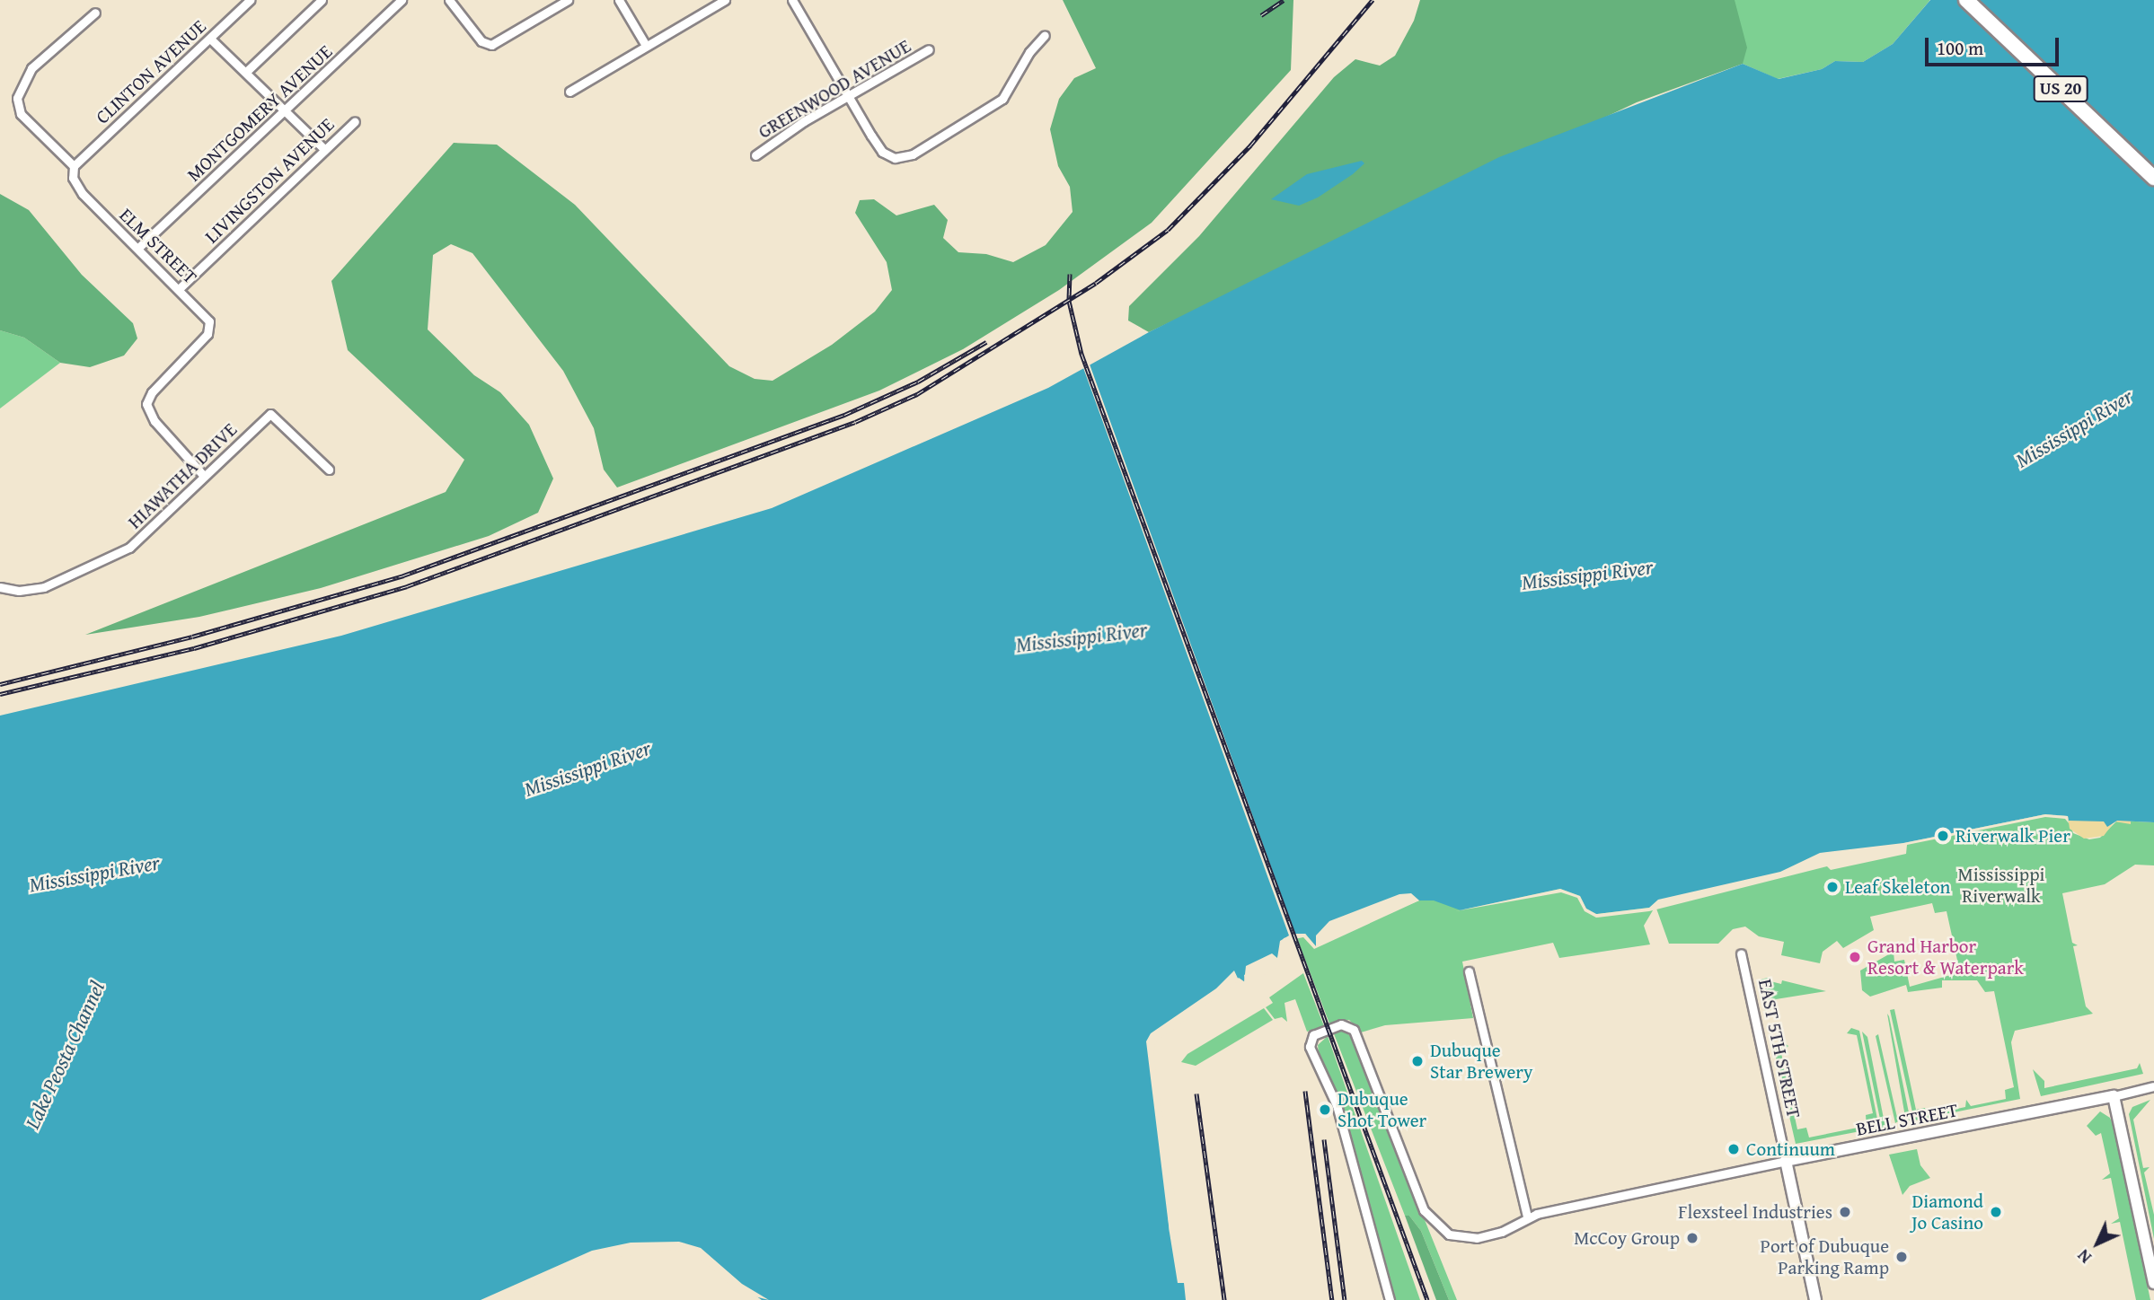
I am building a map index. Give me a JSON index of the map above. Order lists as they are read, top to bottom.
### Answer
{
  "streets": {
    "highway": ["US 20"],
    "street": [
      "CLINTON AVENUE",
      "GREENWOOD AVENUE",
      "MONTGOMERY AVENUE",
      "LIVINGSTON AVENUE",
      "ELM STREET",
      "HIAWATHA DRIVE",
      "EAST 5TH STREET",
      "BELL STREET"
    ]
  },
  "crossings": [
    ["CLINTON AVENUE", "ELM STREET"],
    ["MONTGOMERY AVENUE", "ELM STREET"],
    ["LIVINGSTON AVENUE", "ELM STREET"],
    ["ELM STREET", "HIAWATHA DRIVE"],
    ["EAST 5TH STREET", "BELL STREET"]
  ],
  "water": ["Mississippi River", "Lake Peosta Channel"],
  "parks": ["Mississippi Riverwalk"],
  "places": [
    "Riverwalk Pier",
    "Leaf Skeleton",
    "Grand Harbor Resort & Waterpark",
    "Dubuque Star Brewery",
    "Dubuque Shot Tower",
    "Continuum",
    "Flexsteel Industries",
    "Diamond Jo Casino",
    "McCoy Group",
    "Port of Dubuque Parking Ramp"
  ],
  "scale_bar": "100 m",
  "north": "bottom left"
}
